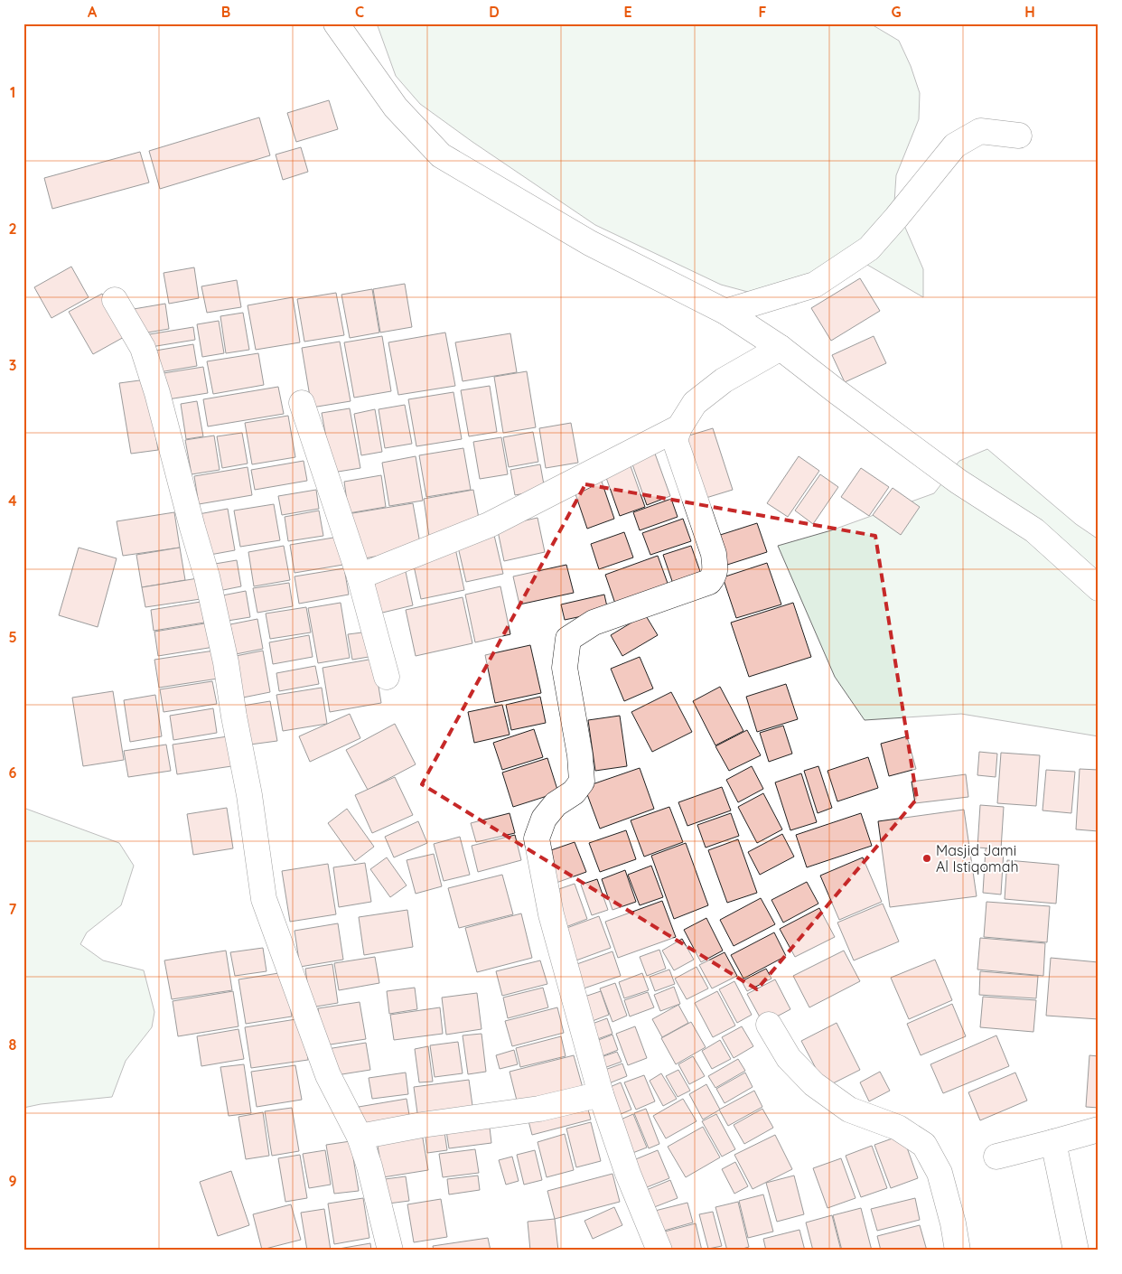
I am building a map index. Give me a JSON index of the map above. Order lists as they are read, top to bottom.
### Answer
{
  "places": ["Masjid Jami Al Istiqomah"],
  "grid": {
    "columns": [
      "A",
      "B",
      "C",
      "D",
      "E",
      "F",
      "G",
      "H"
    ],
    "rows": [
      "1",
      "2",
      "3",
      "4",
      "5",
      "6",
      "7",
      "8",
      "9"
    ]
  }
}
